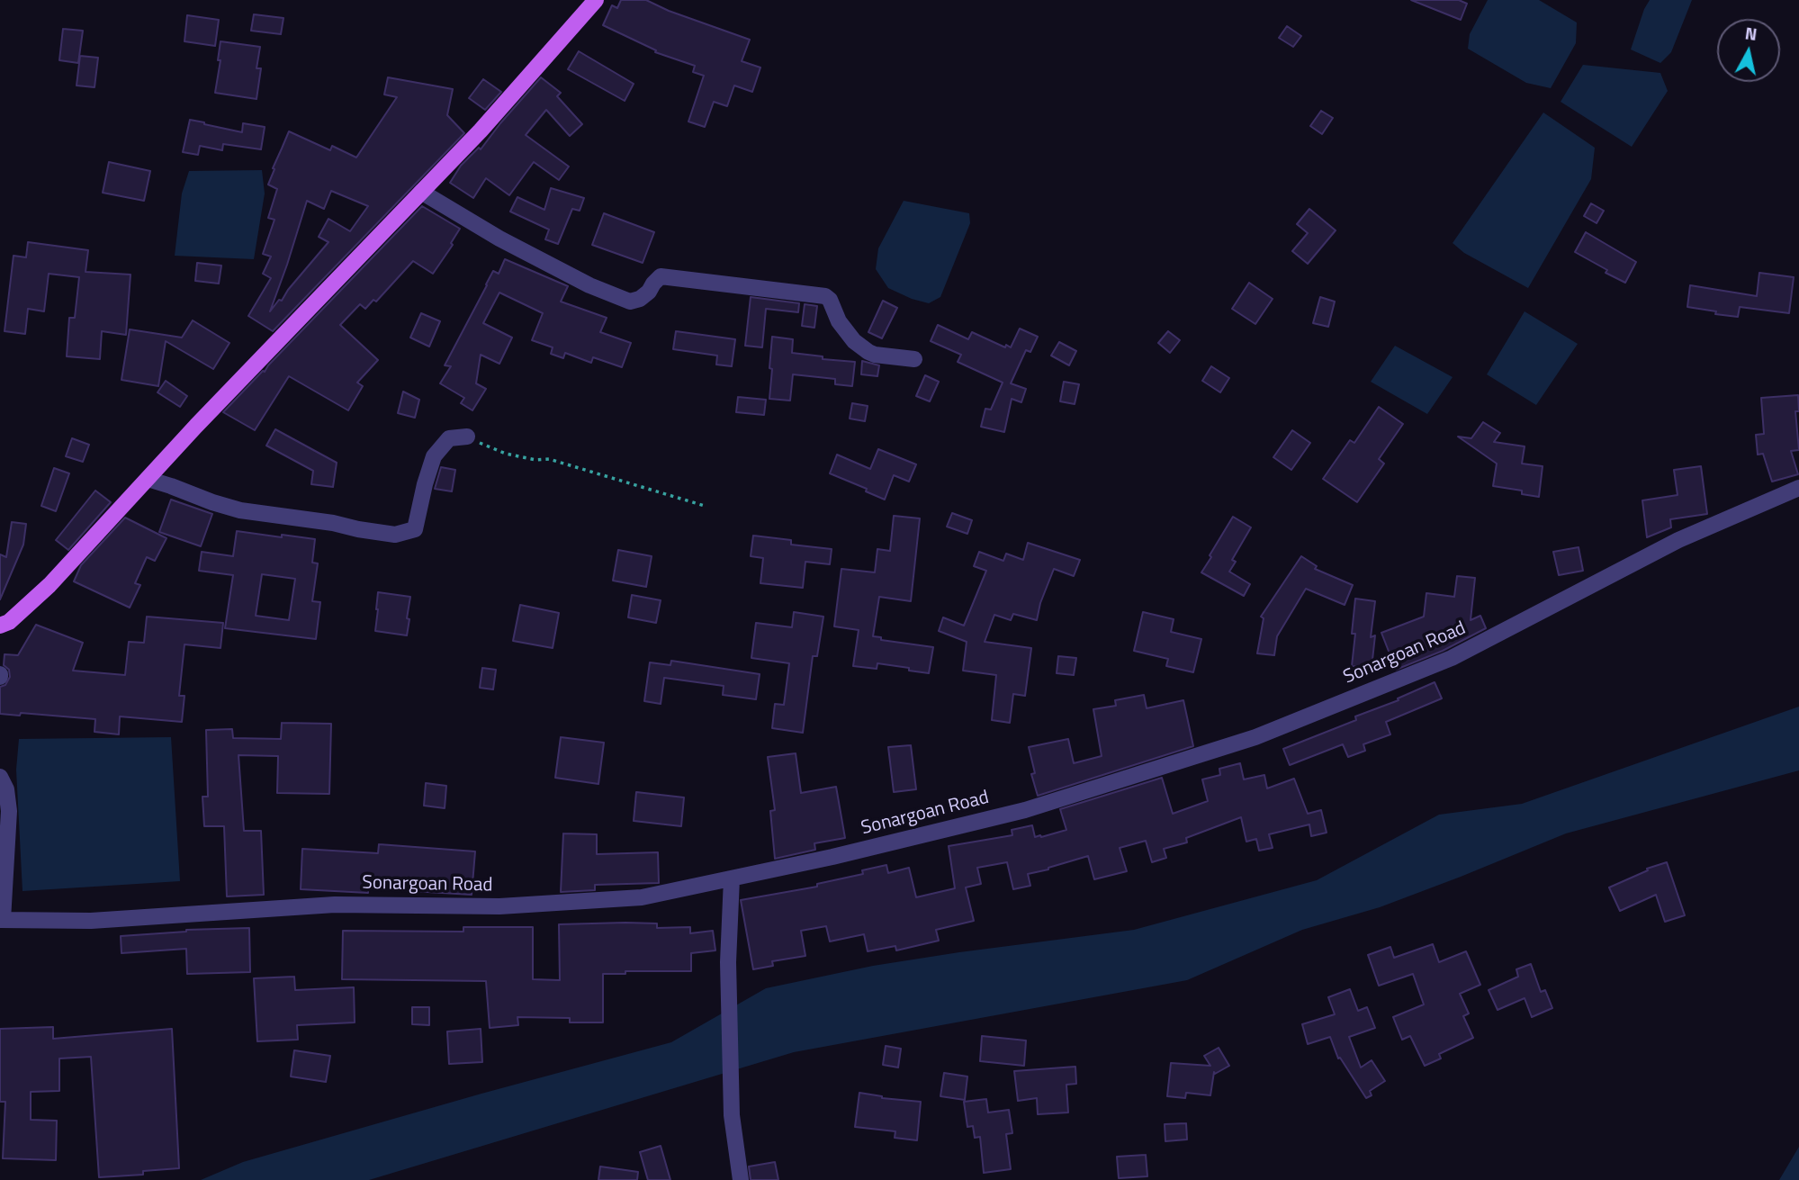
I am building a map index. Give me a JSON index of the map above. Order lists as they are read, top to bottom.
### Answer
{
  "streets": {
    "street": ["Sonargoan Road"]
  },
  "north": "top"
}
